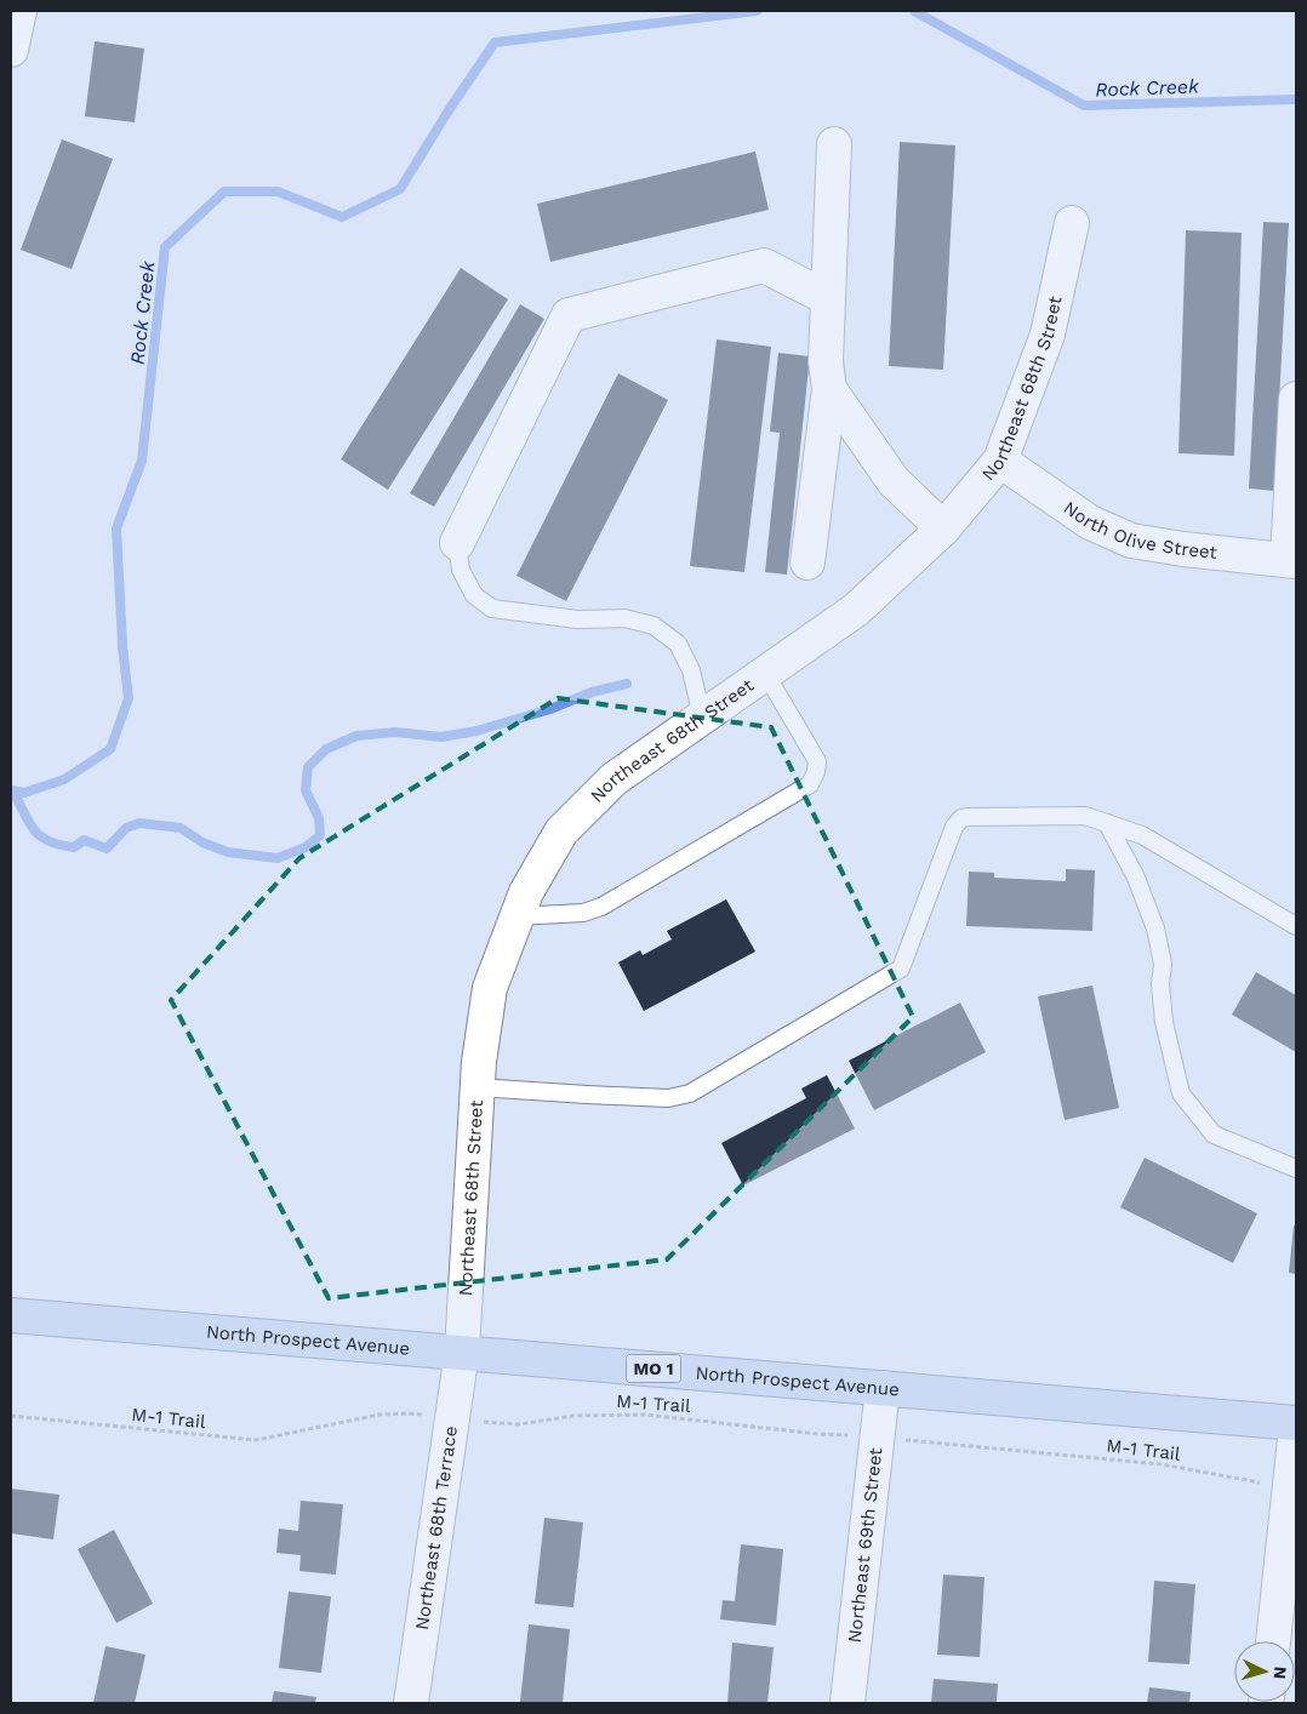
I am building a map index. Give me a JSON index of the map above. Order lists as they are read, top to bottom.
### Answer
{
  "streets": {
    "main road": ["North Prospect Avenue", "MO 1"],
    "street": [
      "Northeast 68th Street",
      "North Olive Street",
      "Northeast 68th Terrace",
      "Northeast 69th Street"
    ],
    "path": ["M-1 Trail"]
  },
  "crossings": [
    ["Northeast 68th Street", "North Olive Street"],
    ["Northeast 68th Street", "North Prospect Avenue"],
    ["Northeast 68th Street", "Northeast 68th Terrace"],
    ["North Prospect Avenue", "Northeast 68th Terrace"],
    ["North Prospect Avenue", "Northeast 69th Street"],
    ["M-1 Trail", "Northeast 68th Terrace"],
    ["M-1 Trail", "Northeast 69th Street"]
  ],
  "water": ["Rock Creek"],
  "north": "right"
}
